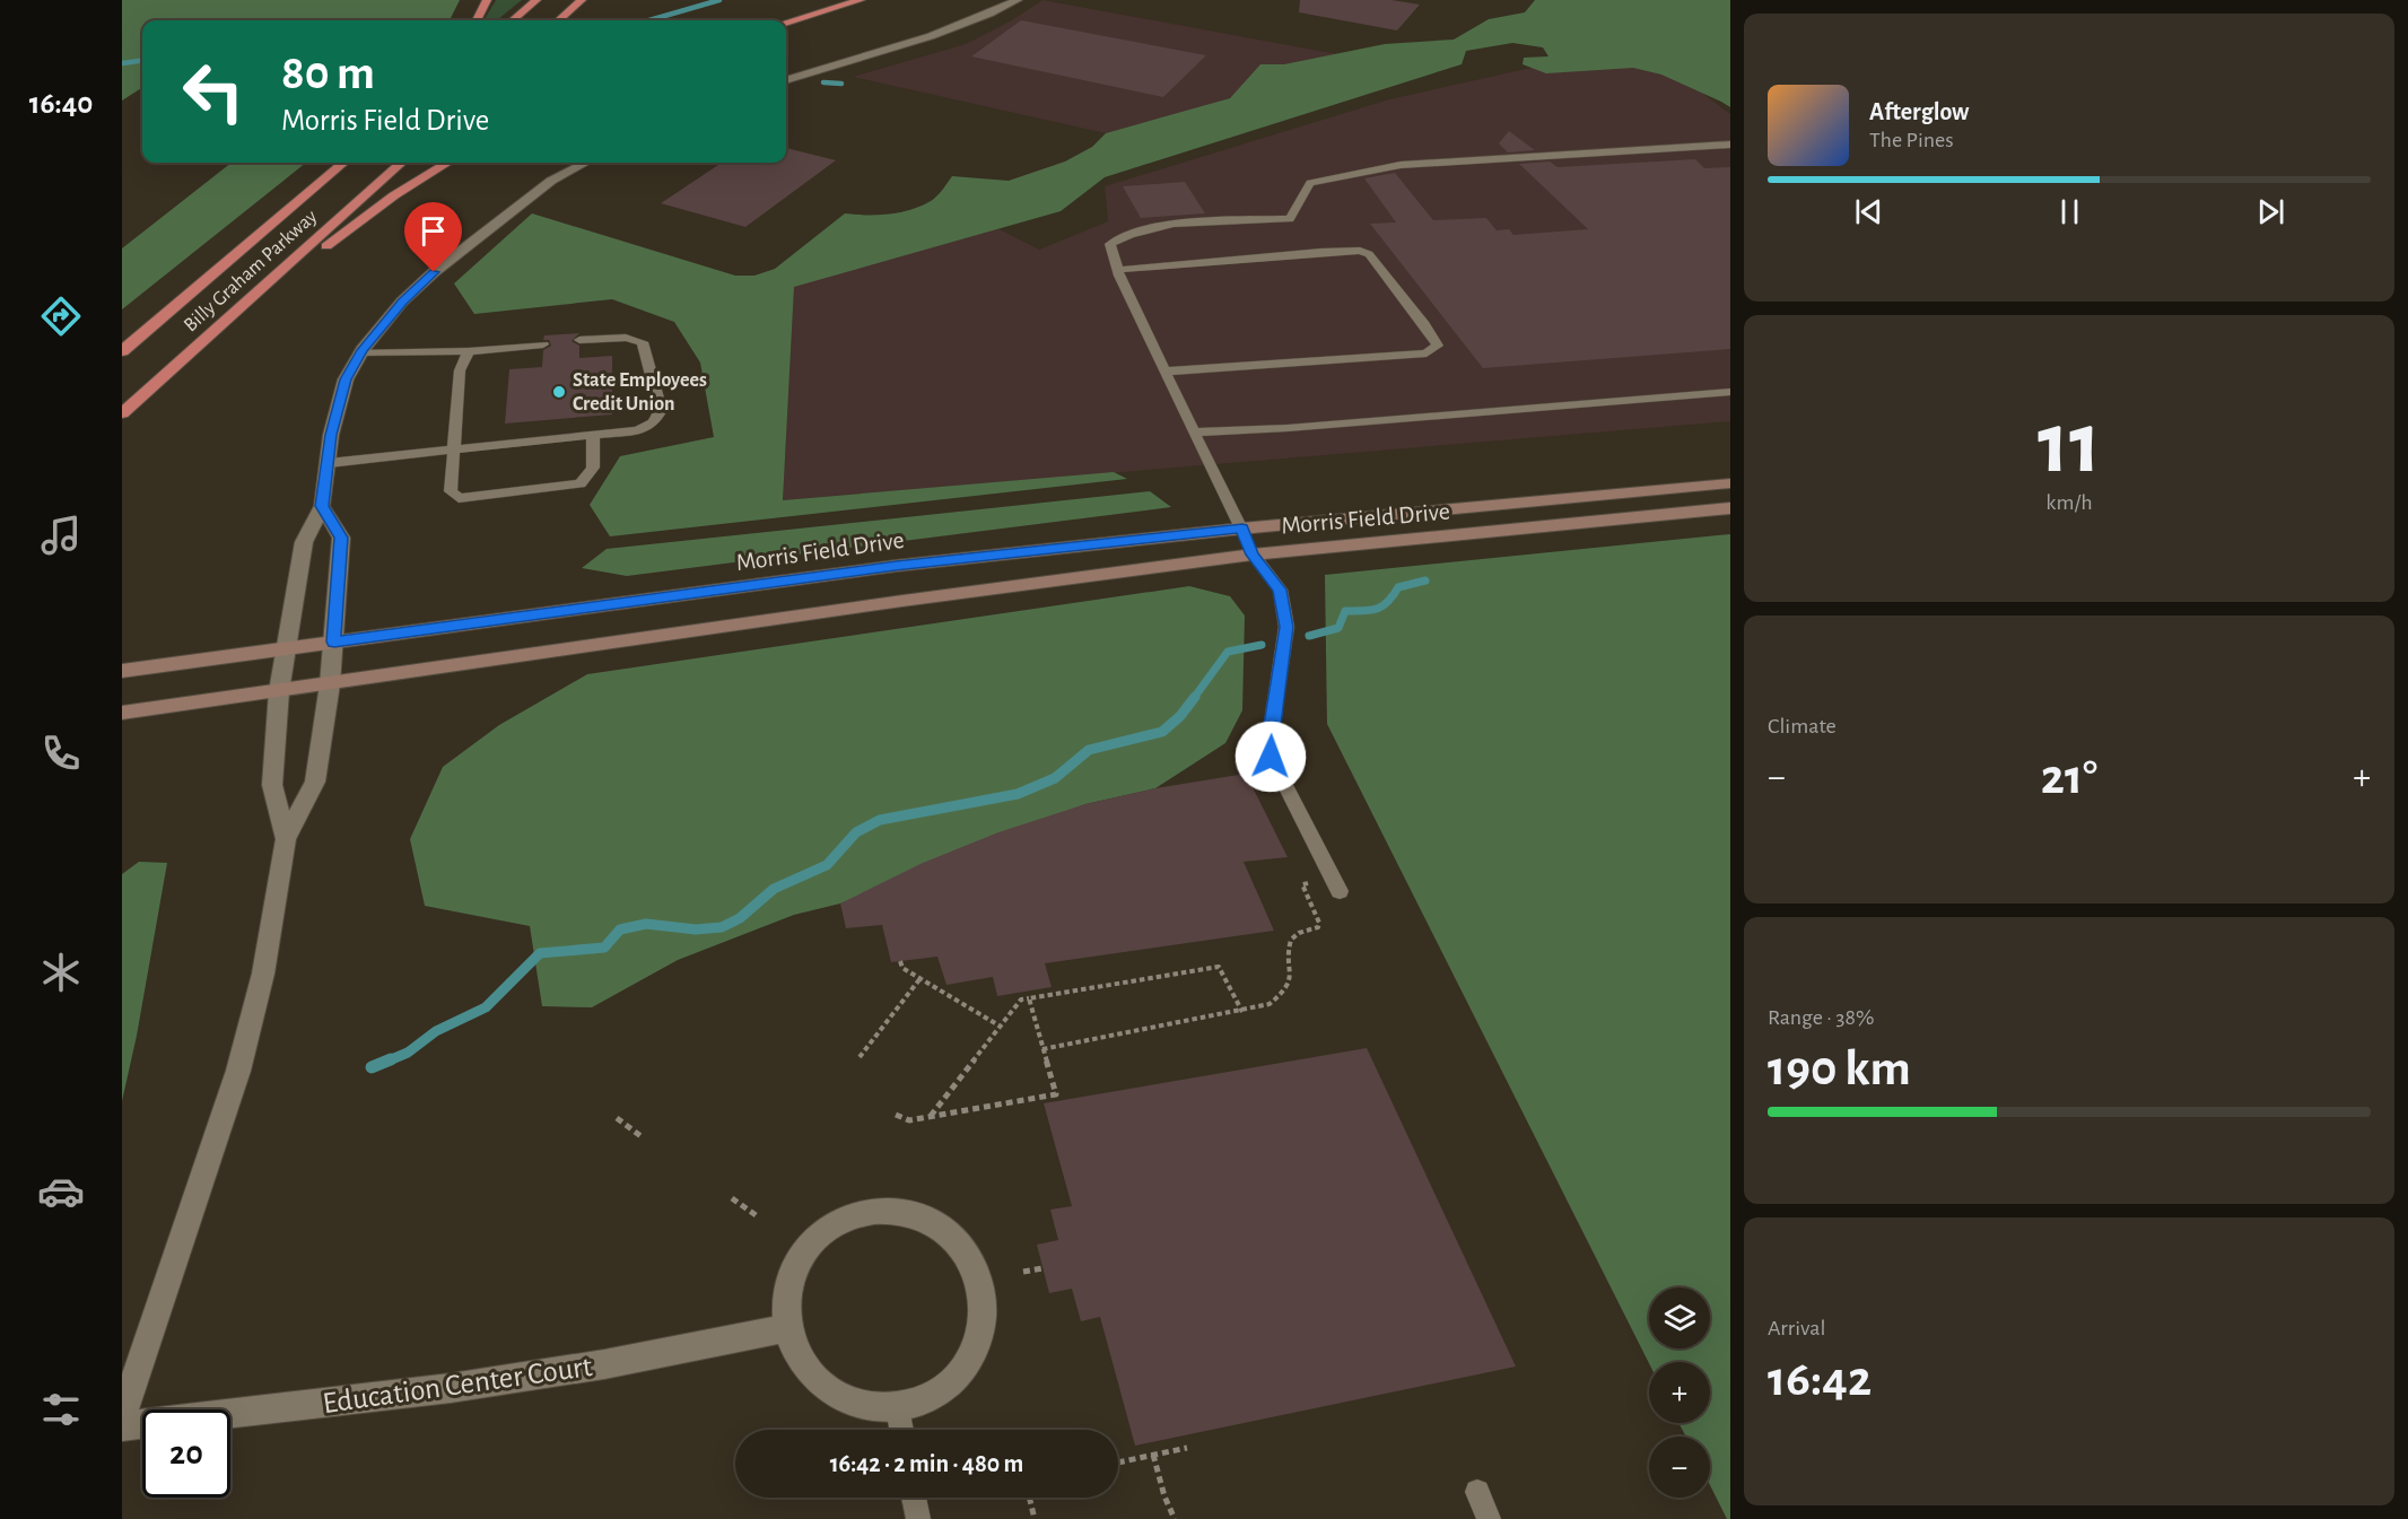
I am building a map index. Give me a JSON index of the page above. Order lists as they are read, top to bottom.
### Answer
{
  "streets": {
    "highway": ["Billy Graham Parkway"],
    "street": ["Morris Field Drive", "Education Center Court"]
  },
  "places": ["State Employees Credit Union"],
  "page": {
    "tabs": "16:40",
    "turn": ["80 m", "Morris Field Drive"],
    "song": ["Afterglow", "The Pines"],
    "tile": [
      ["11", "km/h"],
      "Climate",
      ["Range · 38%", "190 km"],
      ["Arrival", "16:42"]
    ],
    "heat": ["−", "21°", "+"],
    "map_buttons": ["+", "−"],
    "limit": "20",
    "trip": "16:42 · 2 min · 480 m"
  }
}
